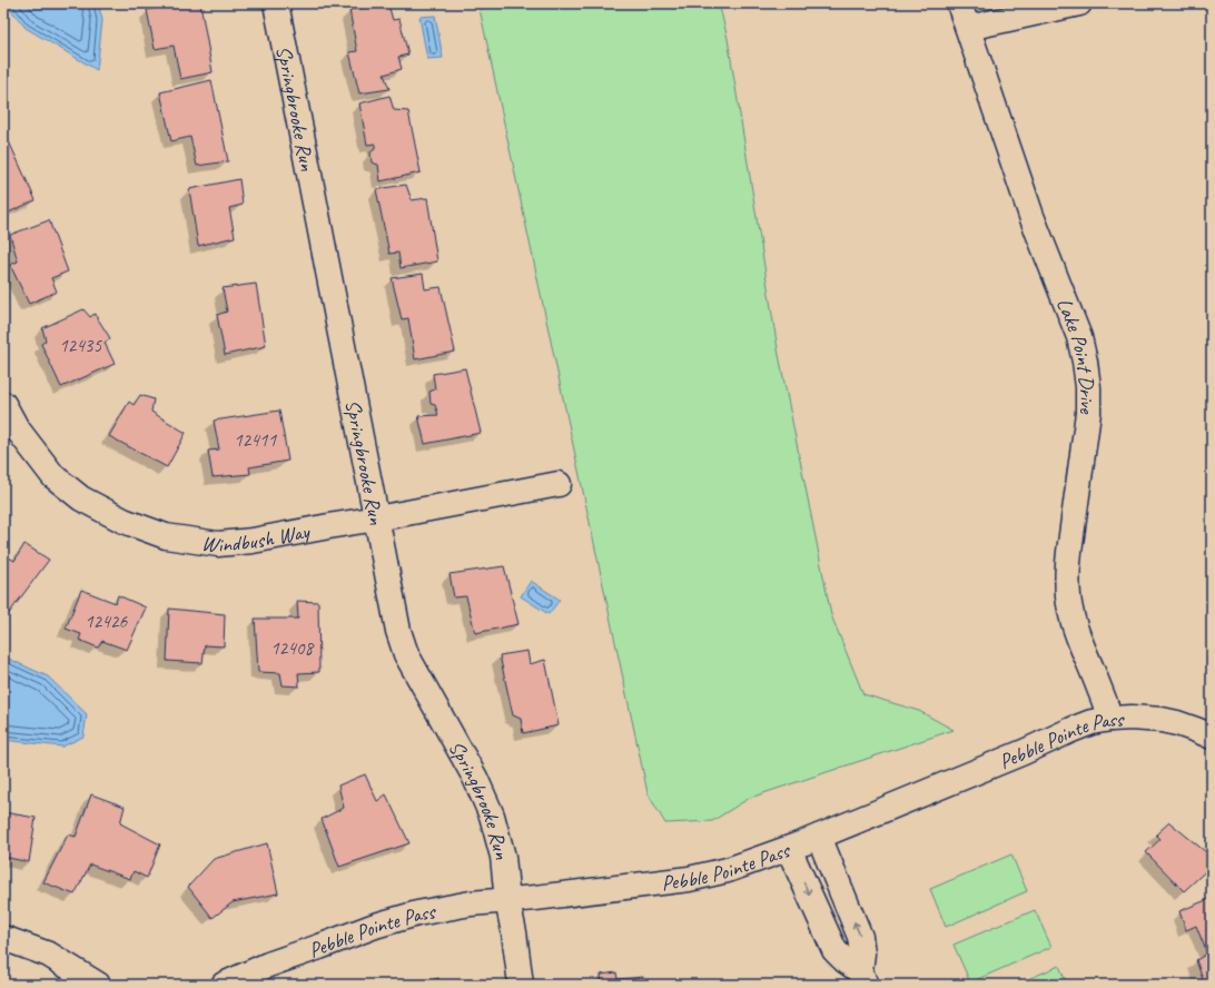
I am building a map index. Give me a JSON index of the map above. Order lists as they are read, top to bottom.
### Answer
{
  "streets": {
    "street": [
      "Springbrooke Run",
      "Lake Point Drive",
      "Windbush Way",
      "Pebble Pointe Pass"
    ]
  },
  "crossings": [
    ["Springbrooke Run", "Windbush Way"],
    ["Springbrooke Run", "Pebble Pointe Pass"],
    ["Lake Point Drive", "Pebble Pointe Pass"]
  ],
  "house_numbers": [
    "12435",
    "12411",
    "12426",
    "12408"
  ]
}
